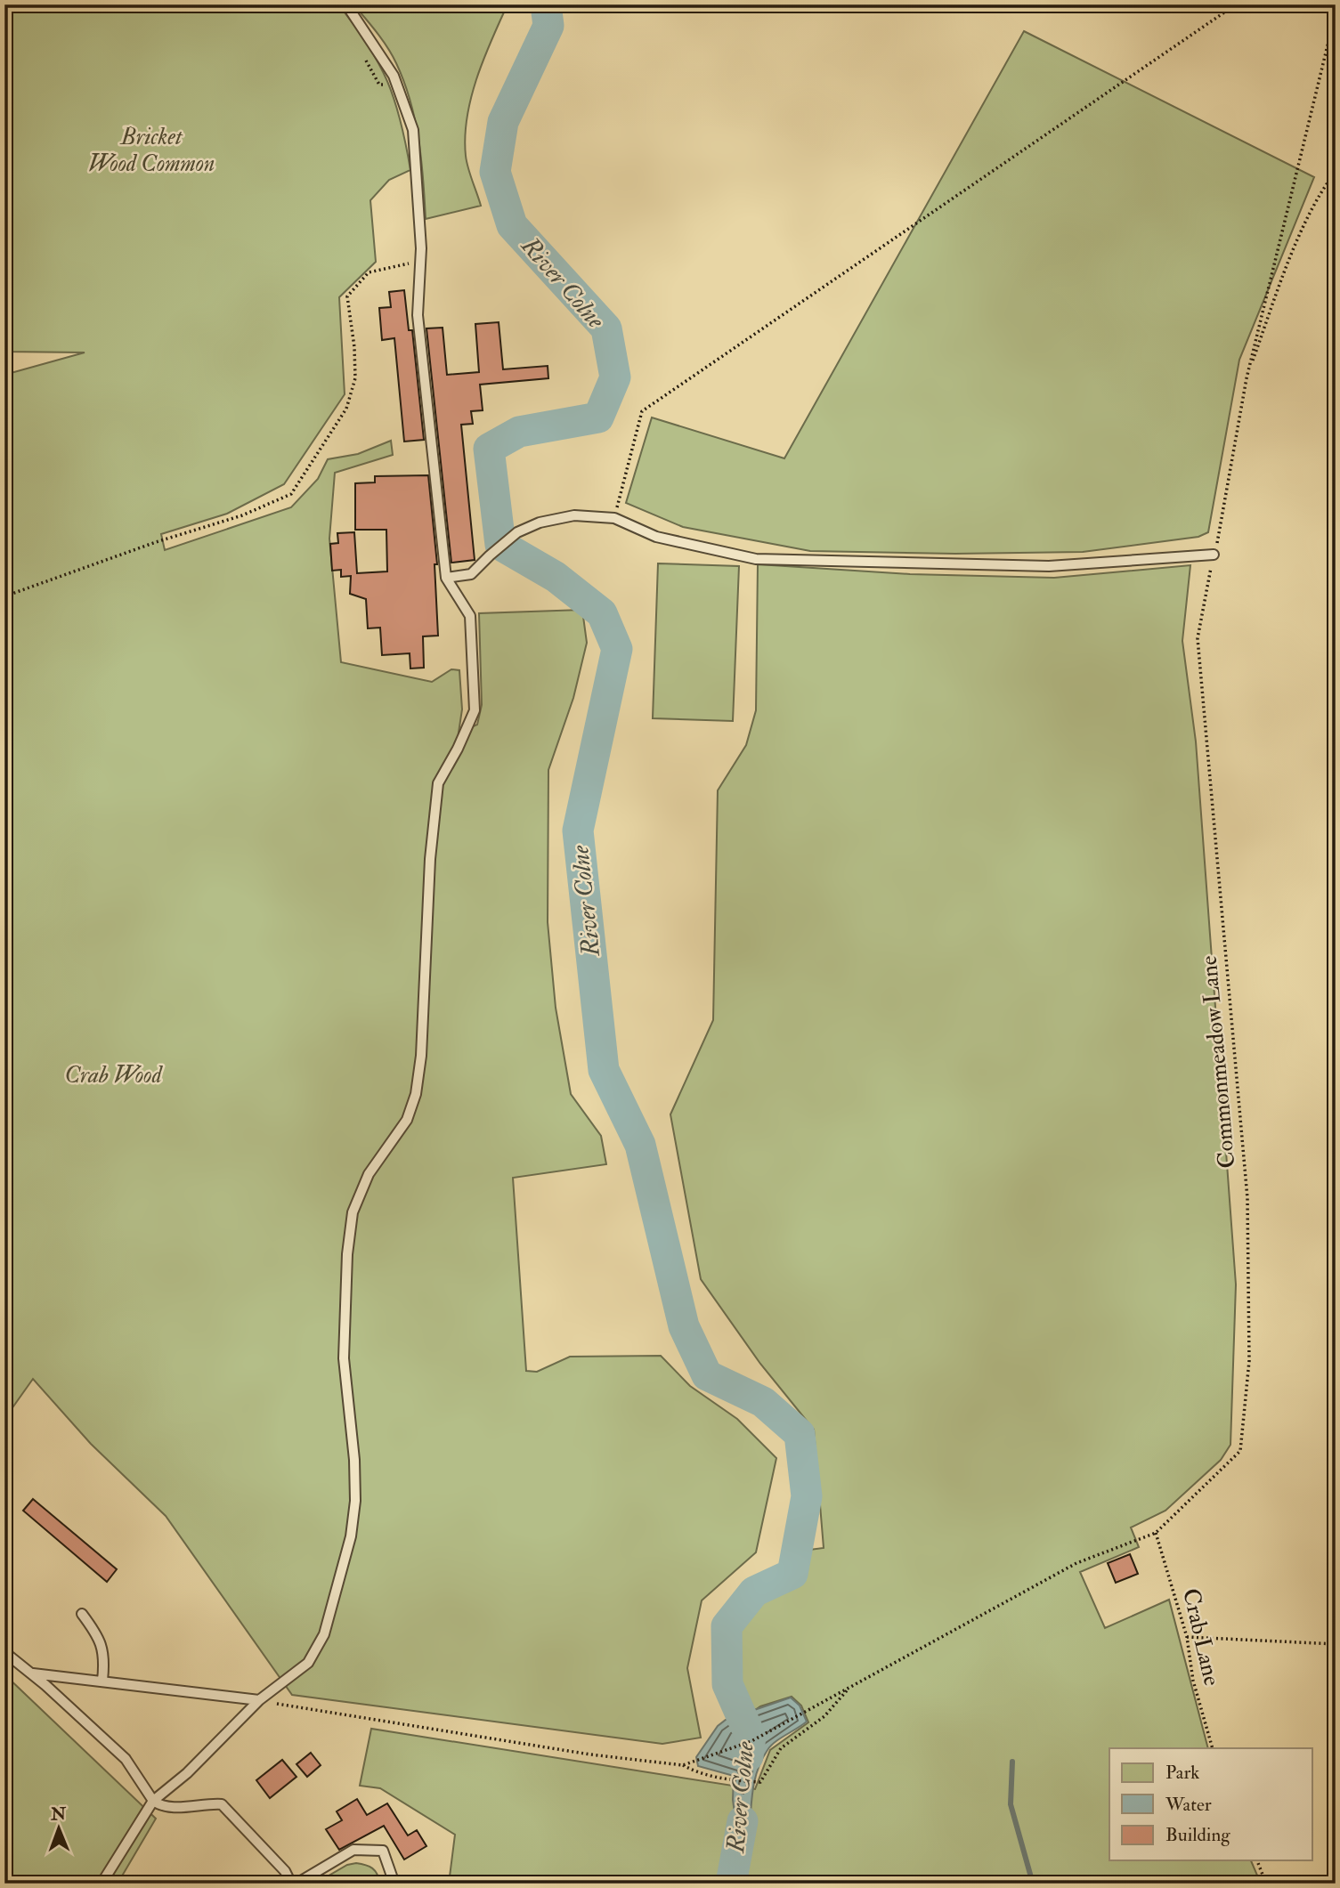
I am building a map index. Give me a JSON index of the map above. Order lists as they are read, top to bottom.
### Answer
{
  "streets": {
    "path": ["Commonmeadow Lane", "Crab Lane"]
  },
  "crossings": [
    ["Commonmeadow Lane", "Crab Lane"]
  ],
  "water": ["River Colne"],
  "parks": ["Bricket Wood Common", "Crab Wood"],
  "legend": ["Park", "Water", "Building"],
  "north": "top"
}
